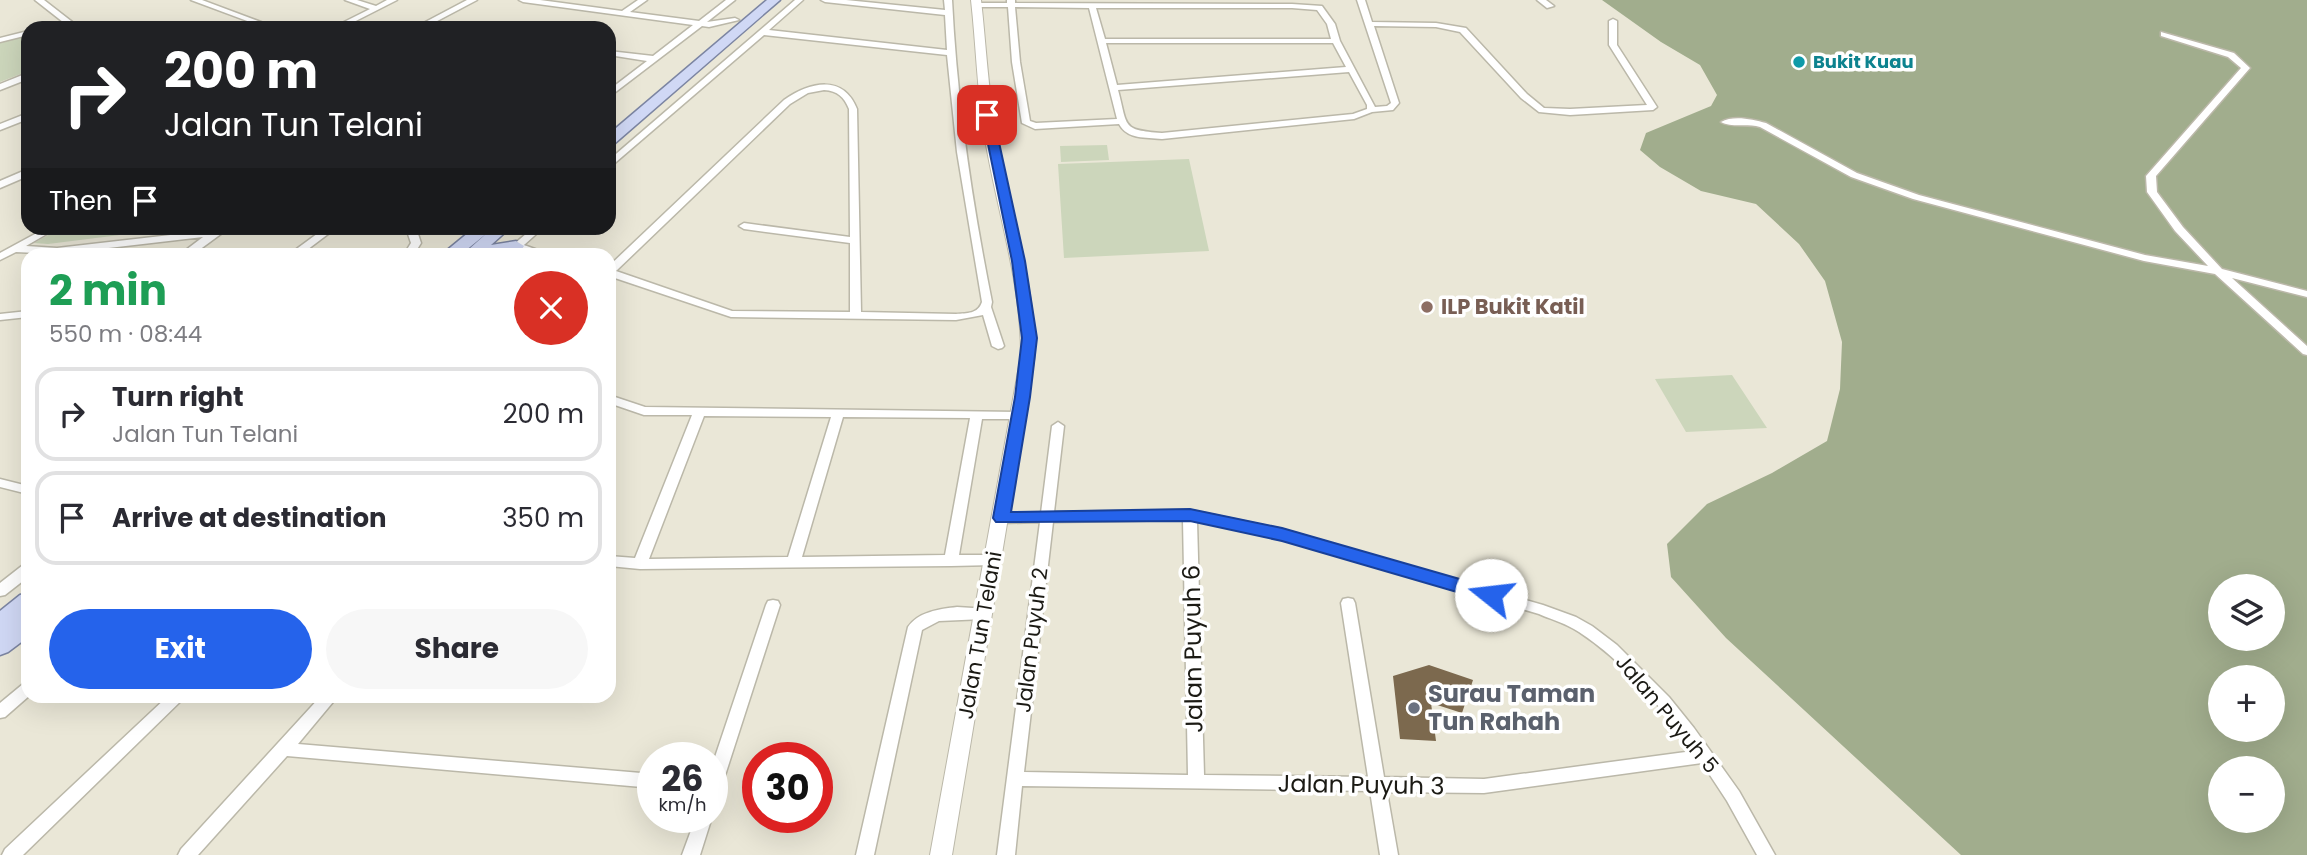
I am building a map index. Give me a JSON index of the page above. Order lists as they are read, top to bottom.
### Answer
{
  "streets": {
    "street": [
      "Jalan Tun Telani",
      "Jalan Puyuh 2",
      "Jalan Puyuh 6",
      "Jalan Puyuh 5",
      "Jalan Puyuh 3"
    ]
  },
  "crossings": [
    ["Jalan Tun Telani", "Jalan Puyuh 5"],
    ["Jalan Puyuh 2", "Jalan Puyuh 5"],
    ["Jalan Puyuh 2", "Jalan Puyuh 3"],
    ["Jalan Puyuh 6", "Jalan Puyuh 5"],
    ["Jalan Puyuh 6", "Jalan Puyuh 3"],
    ["Jalan Puyuh 5", "Jalan Puyuh 3"]
  ],
  "places": ["Bukit Kuau", "ILP Bukit Katil", "Surau Taman Tun Rahah"],
  "page": {
    "turn": ["200 m", "Jalan Tun Telani"],
    "then": "Then",
    "heading": ["2 min", "550 m · 08:44"],
    "list": [
      {
        "name": "Turn right",
        "note": "Jalan Tun Telani",
        "value": "200 m"
      },
      {
        "name": "Arrive at destination",
        "value": "350 m"
      }
    ],
    "map_buttons": ["+", "−"],
    "buttons": ["Exit", "Share"],
    "speed": "26 km/h",
    "limit": "30"
  }
}
